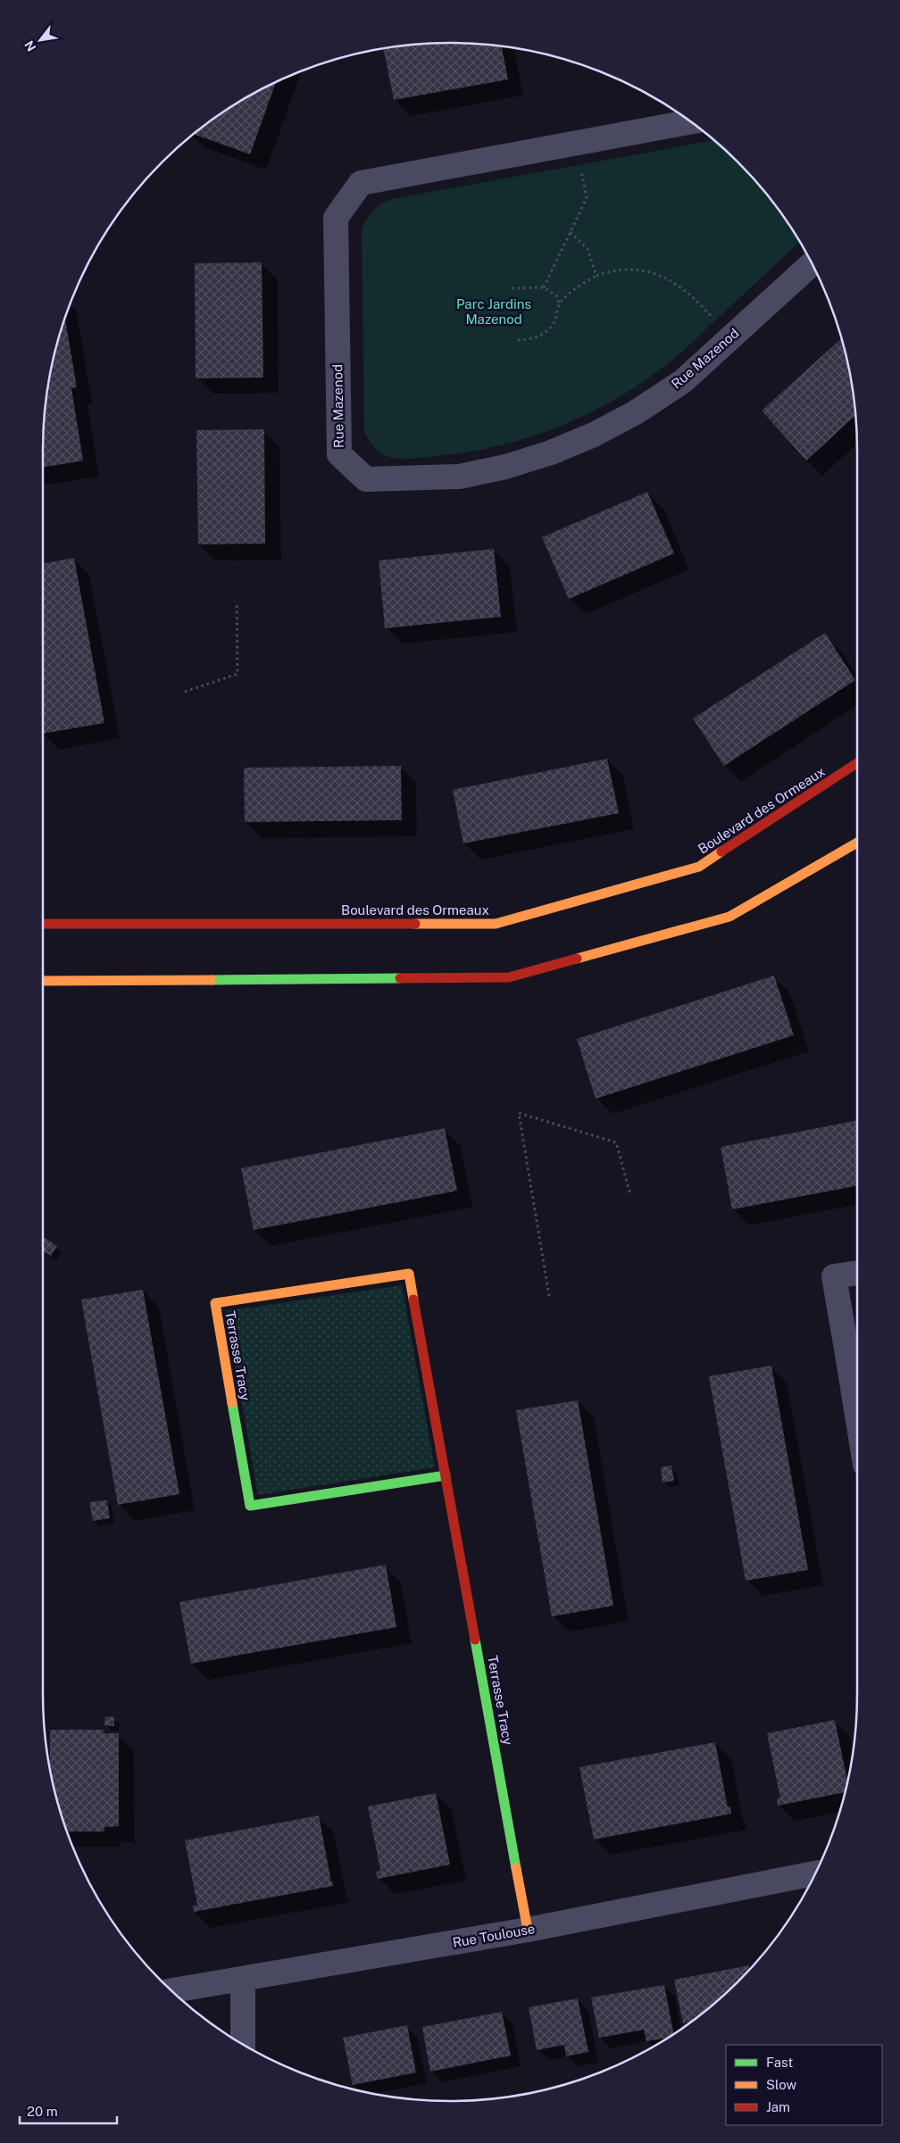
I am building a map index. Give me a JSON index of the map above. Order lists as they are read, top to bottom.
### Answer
{
  "streets": {
    "street": [
      "Rue Mazenod",
      "Boulevard des Ormeaux",
      "Terrasse Tracy",
      "Rue Toulouse"
    ]
  },
  "crossings": [
    ["Terrasse Tracy", "Rue Toulouse"]
  ],
  "parks": ["Parc Jardins Mazenod"],
  "legend": ["Fast", "Slow", "Jam"],
  "scale_bar": "20 m",
  "north": "bottom left"
}
